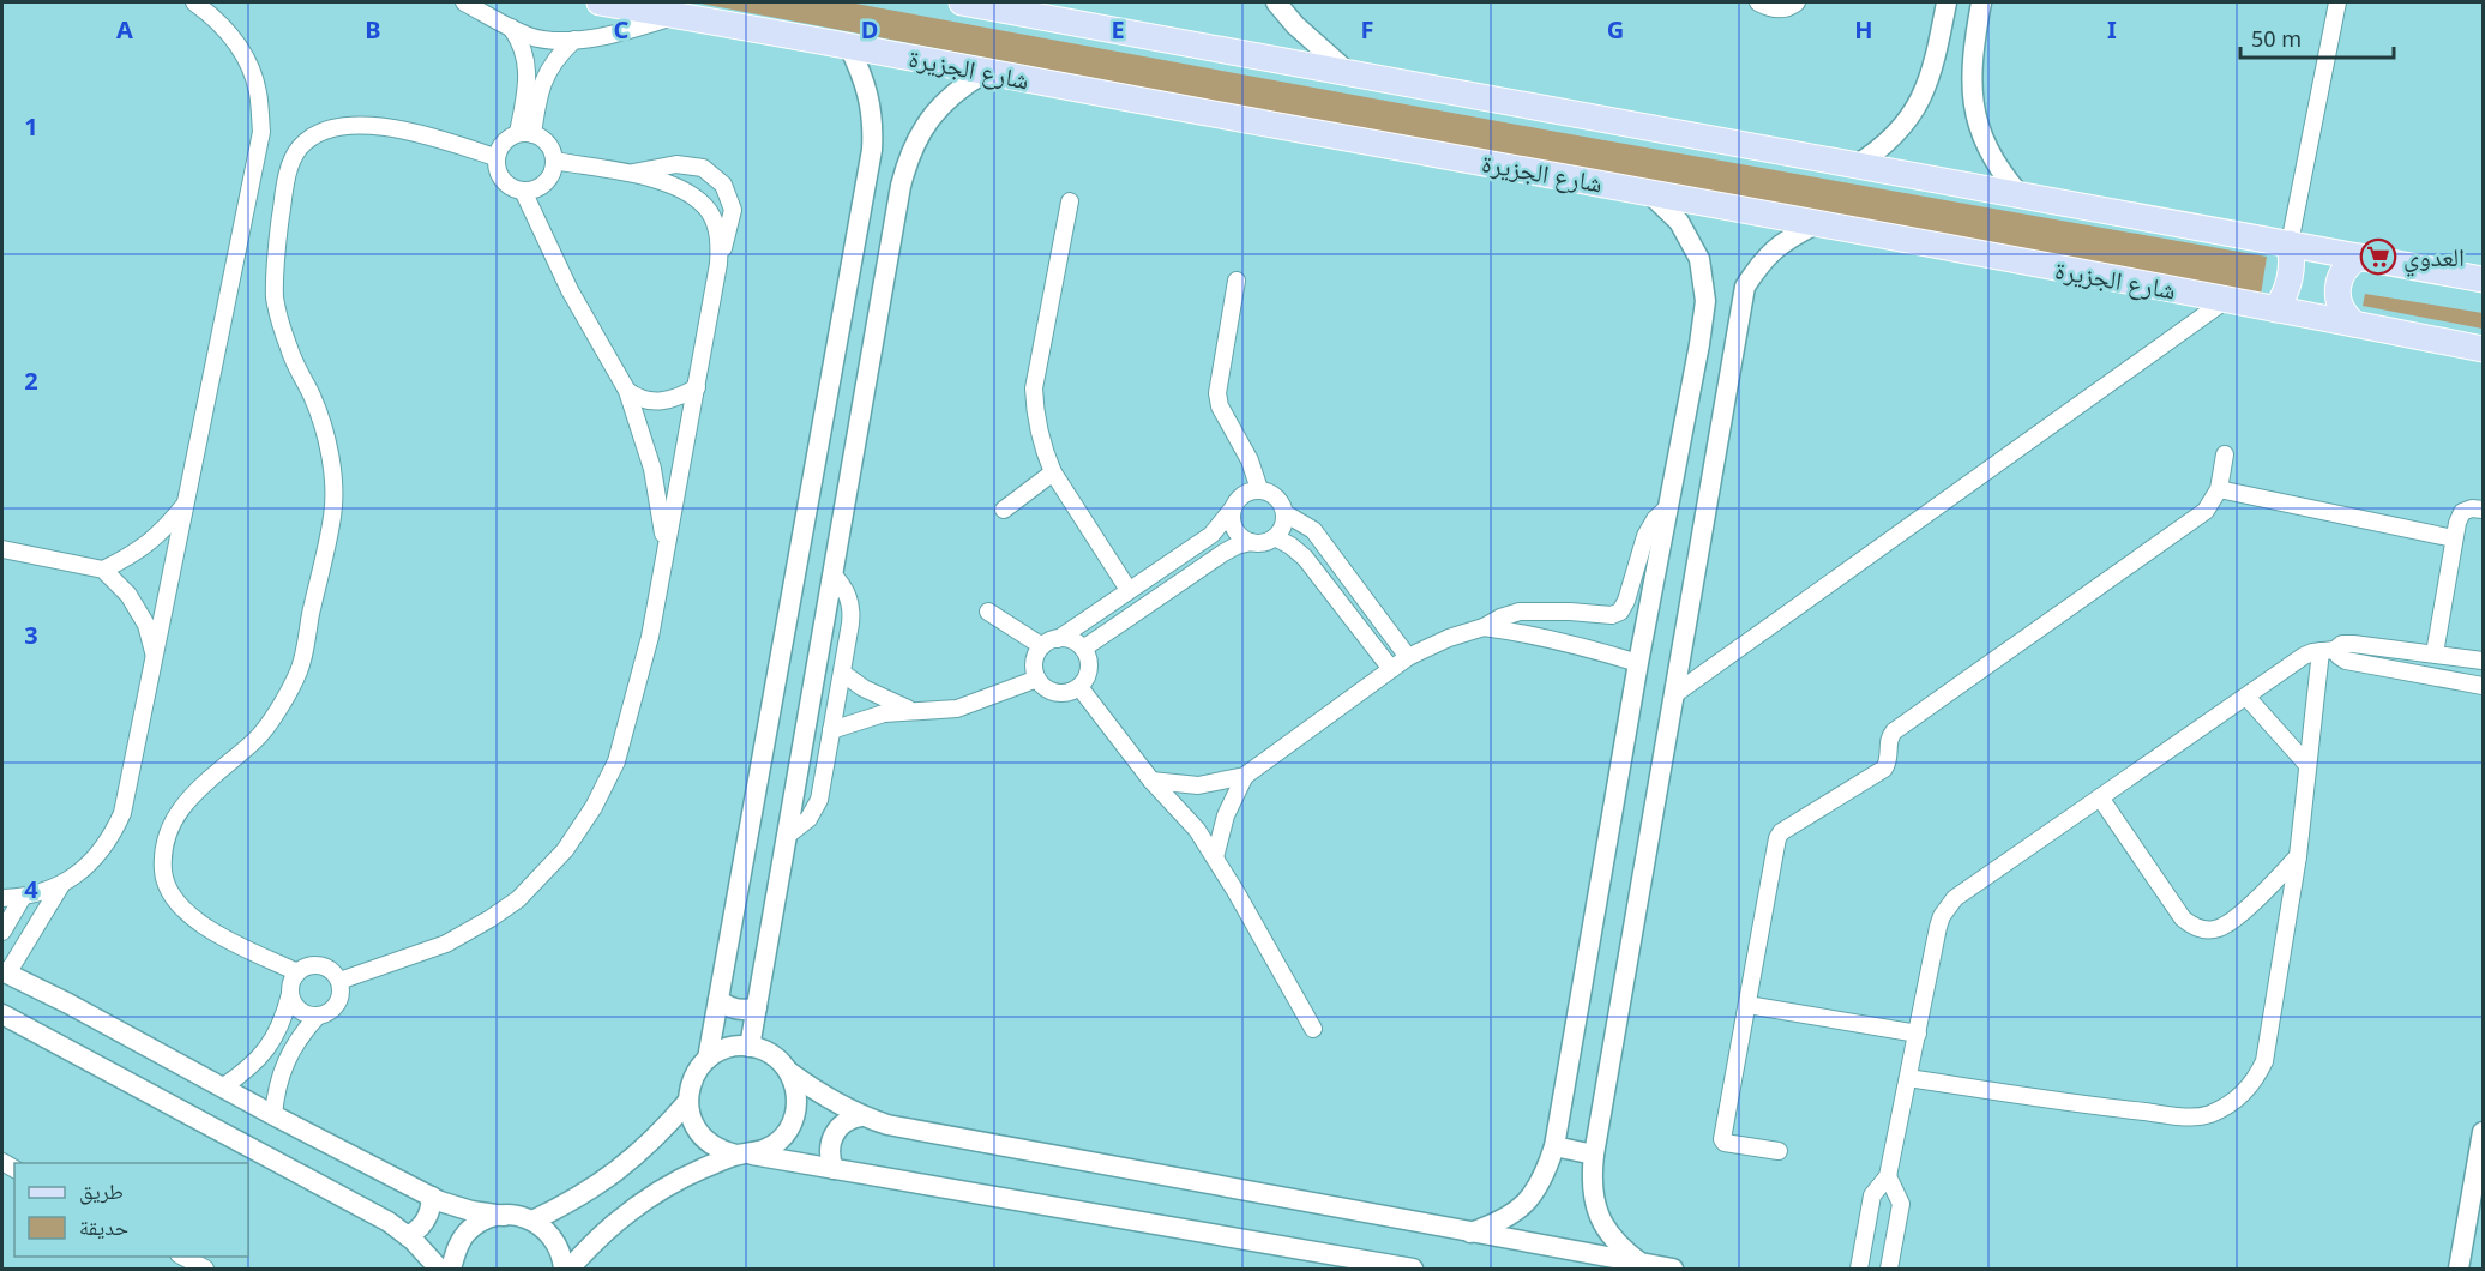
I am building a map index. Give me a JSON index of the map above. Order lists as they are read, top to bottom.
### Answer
{
  "streets": {
    "main road": ["شارع الجزيرة"]
  },
  "places": {
    "supermarket": ["العدوي"]
  },
  "legend": ["طريق", "حديقة"],
  "scale_bar": "50 m",
  "grid": {
    "columns": [
      "A",
      "B",
      "C",
      "D",
      "E",
      "F",
      "G",
      "H",
      "I"
    ],
    "rows": [
      "1",
      "2",
      "3",
      "4"
    ]
  }
}
